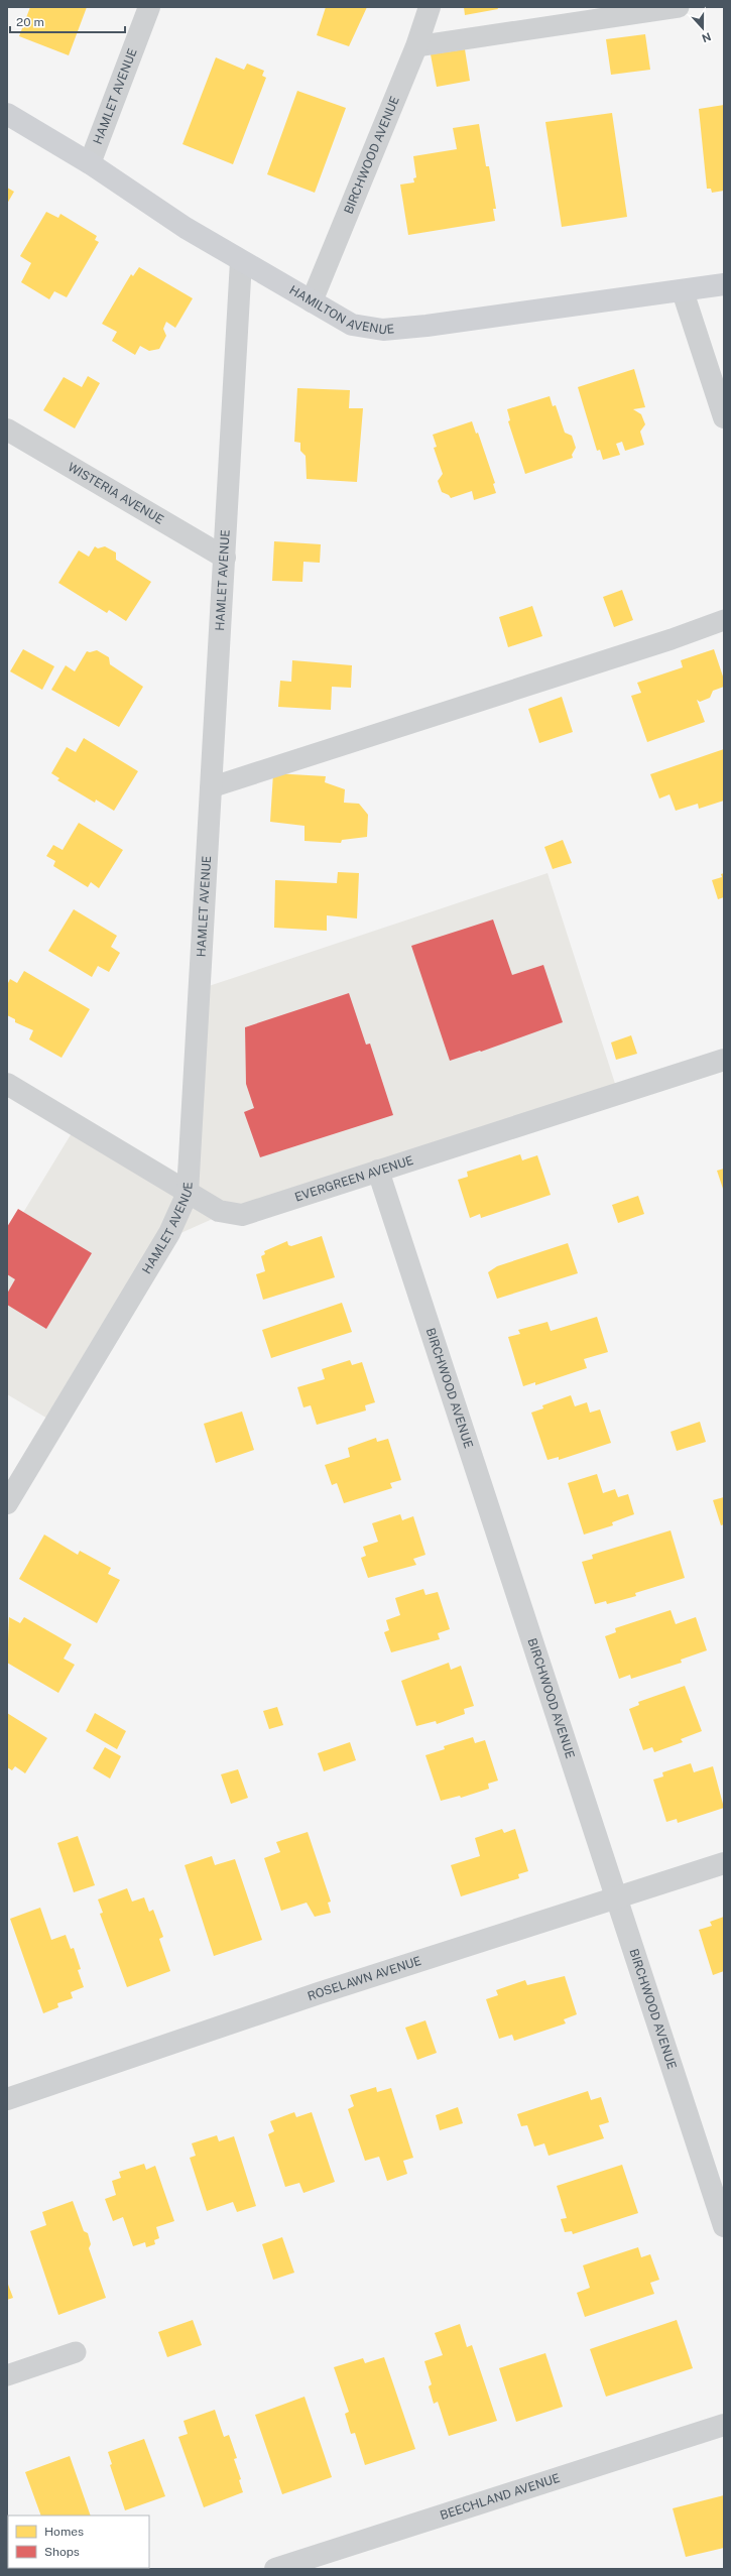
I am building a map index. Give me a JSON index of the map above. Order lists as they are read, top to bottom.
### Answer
{
  "streets": {
    "street": [
      "HAMLET AVENUE",
      "BIRCHWOOD AVENUE",
      "HAMILTON AVENUE",
      "WISTERIA AVENUE",
      "EVERGREEN AVENUE",
      "ROSELAWN AVENUE",
      "BEECHLAND AVENUE"
    ]
  },
  "crossings": [
    ["HAMLET AVENUE", "HAMILTON AVENUE"],
    ["HAMLET AVENUE", "WISTERIA AVENUE"],
    ["HAMLET AVENUE", "EVERGREEN AVENUE"],
    ["BIRCHWOOD AVENUE", "HAMILTON AVENUE"],
    ["BIRCHWOOD AVENUE", "EVERGREEN AVENUE"],
    ["BIRCHWOOD AVENUE", "ROSELAWN AVENUE"]
  ],
  "legend": ["Homes", "Shops"],
  "scale_bar": "20 m",
  "north": "bottom"
}
